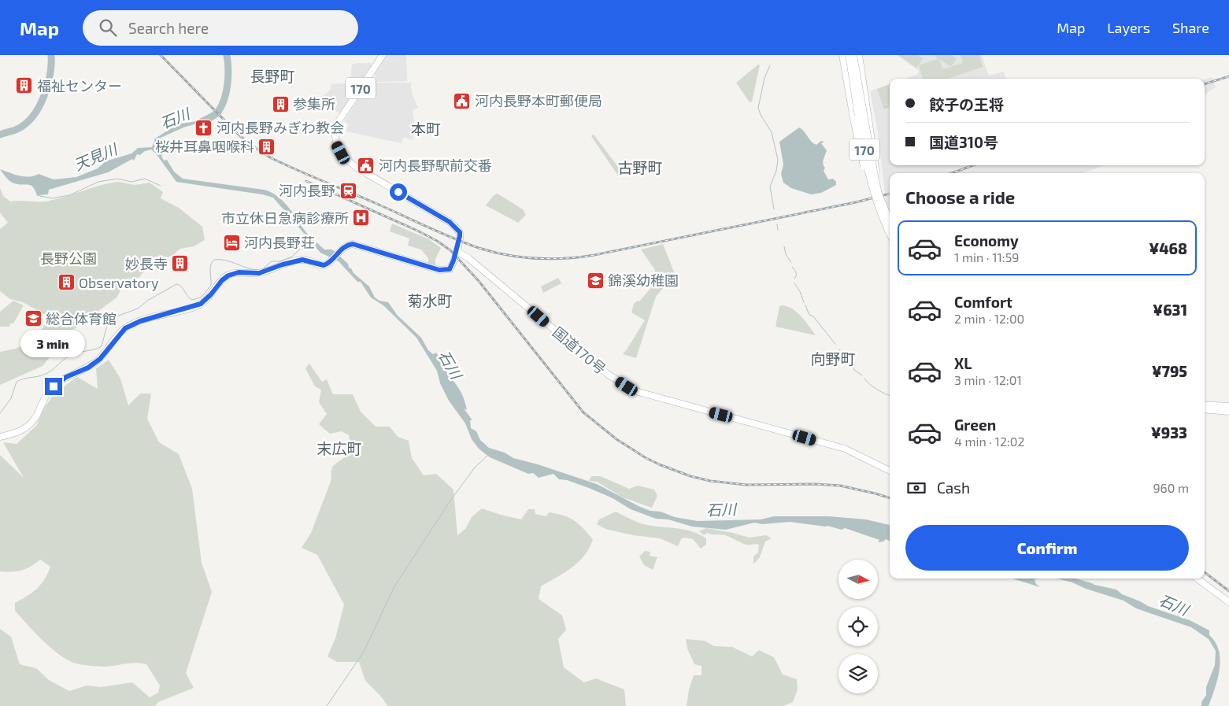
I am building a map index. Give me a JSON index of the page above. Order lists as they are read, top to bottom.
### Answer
{
  "streets": {
    "highway": ["170", "国道170号"]
  },
  "crossings": [
    ["170", "国道170号"]
  ],
  "districts": [
    "長野町",
    "本町",
    "古野町",
    "菊水町",
    "向野町",
    "末広町"
  ],
  "water": ["石川", "天見川"],
  "parks": ["長野公園"],
  "places": {
    "building": [
      "福祉センター",
      "参集所",
      "桜井耳鼻咽喉科",
      "妙長寺",
      "Observatory"
    ],
    "public building": ["河内長野本町郵便局", "河内長野駅前交番"],
    "church": ["河内長野みぎわ教会"],
    "station": ["河内長野"],
    "hospital": ["市立休日急病診療所"],
    "hotel": ["河内長野荘"],
    "school or university": ["錦溪幼稚園", "総合体育館"]
  },
  "north": "right",
  "page": {
    "header": "Map",
    "search": "Search here",
    "nav": ["Map", "Layers", "Share"],
    "banner": ["餃子の王将", "国道310号"],
    "heading": "Choose a ride",
    "list": [
      {
        "name": "Economy",
        "note": "1 min · 11:59",
        "value": "¥468"
      },
      {
        "name": "Comfort",
        "note": "2 min · 12:00",
        "value": "¥631"
      },
      {
        "name": "XL",
        "note": "3 min · 12:01",
        "value": "¥795"
      },
      {
        "name": "Green",
        "note": "4 min · 12:02",
        "value": "¥933"
      }
    ],
    "bubble": "3 min",
    "pay": ["Cash", "960 m"],
    "buttons": "Confirm"
  }
}
